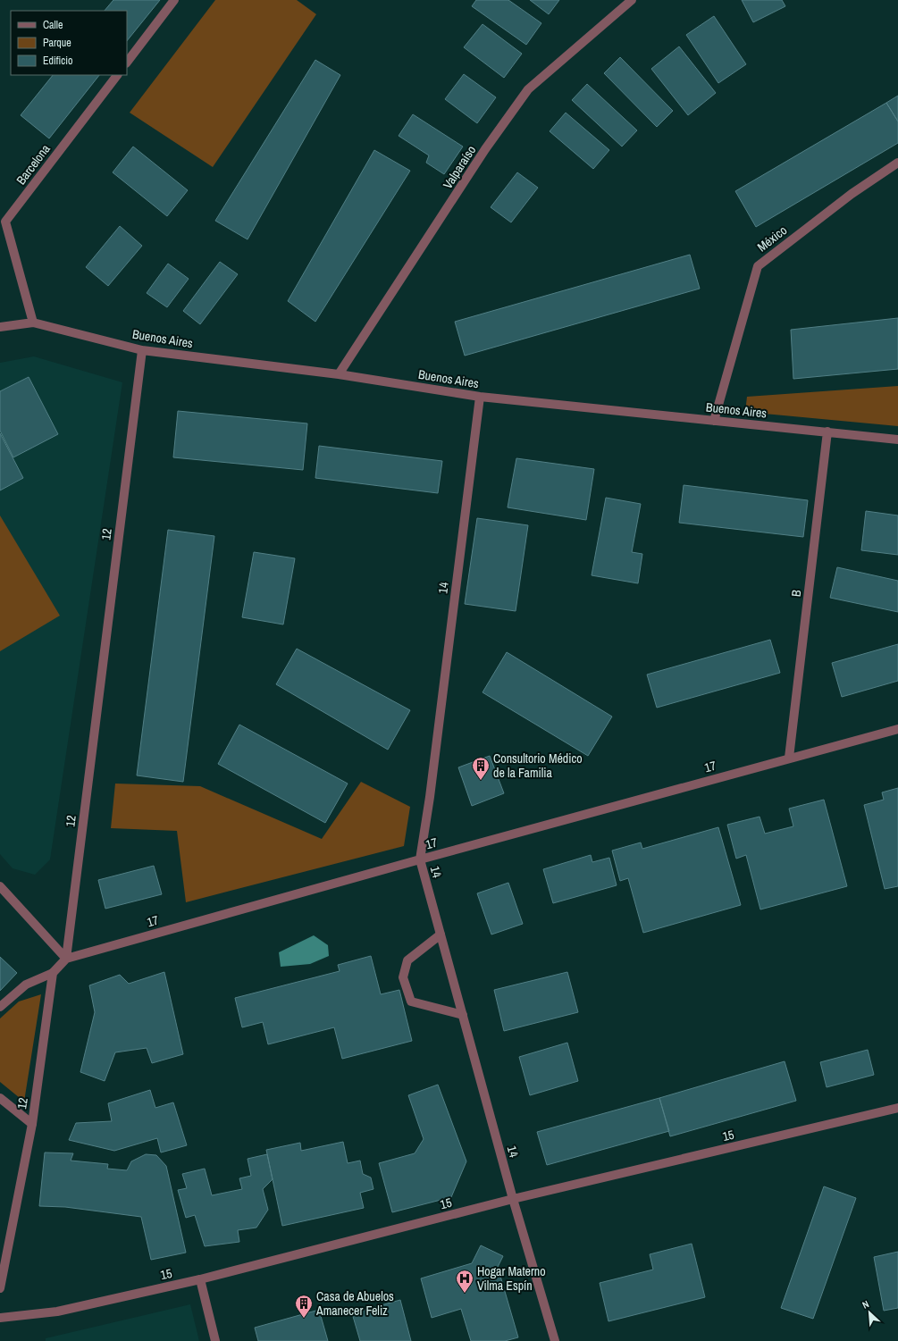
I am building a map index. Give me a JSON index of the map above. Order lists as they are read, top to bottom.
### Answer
{
  "streets": {
    "street": [
      "Barcelona",
      "Valparaíso",
      "México",
      "Buenos Aires",
      "12",
      "14",
      "B",
      "17",
      "15"
    ]
  },
  "crossings": [
    ["Barcelona", "Buenos Aires"],
    ["Valparaíso", "Buenos Aires"],
    ["México", "Buenos Aires"],
    ["Buenos Aires", "12"],
    ["Buenos Aires", "14"],
    ["Buenos Aires", "B"],
    ["12", "17"],
    ["14", "17"],
    ["14", "15"],
    ["B", "17"]
  ],
  "places": {
    "building": ["Consultorio Médico de la Familia", "Casa de Abuelos Amanecer Feliz"],
    "hospital": ["Hogar Materno Vilma Espín"]
  },
  "legend": ["Calle", "Parque", "Edificio"],
  "north": "top left"
}
